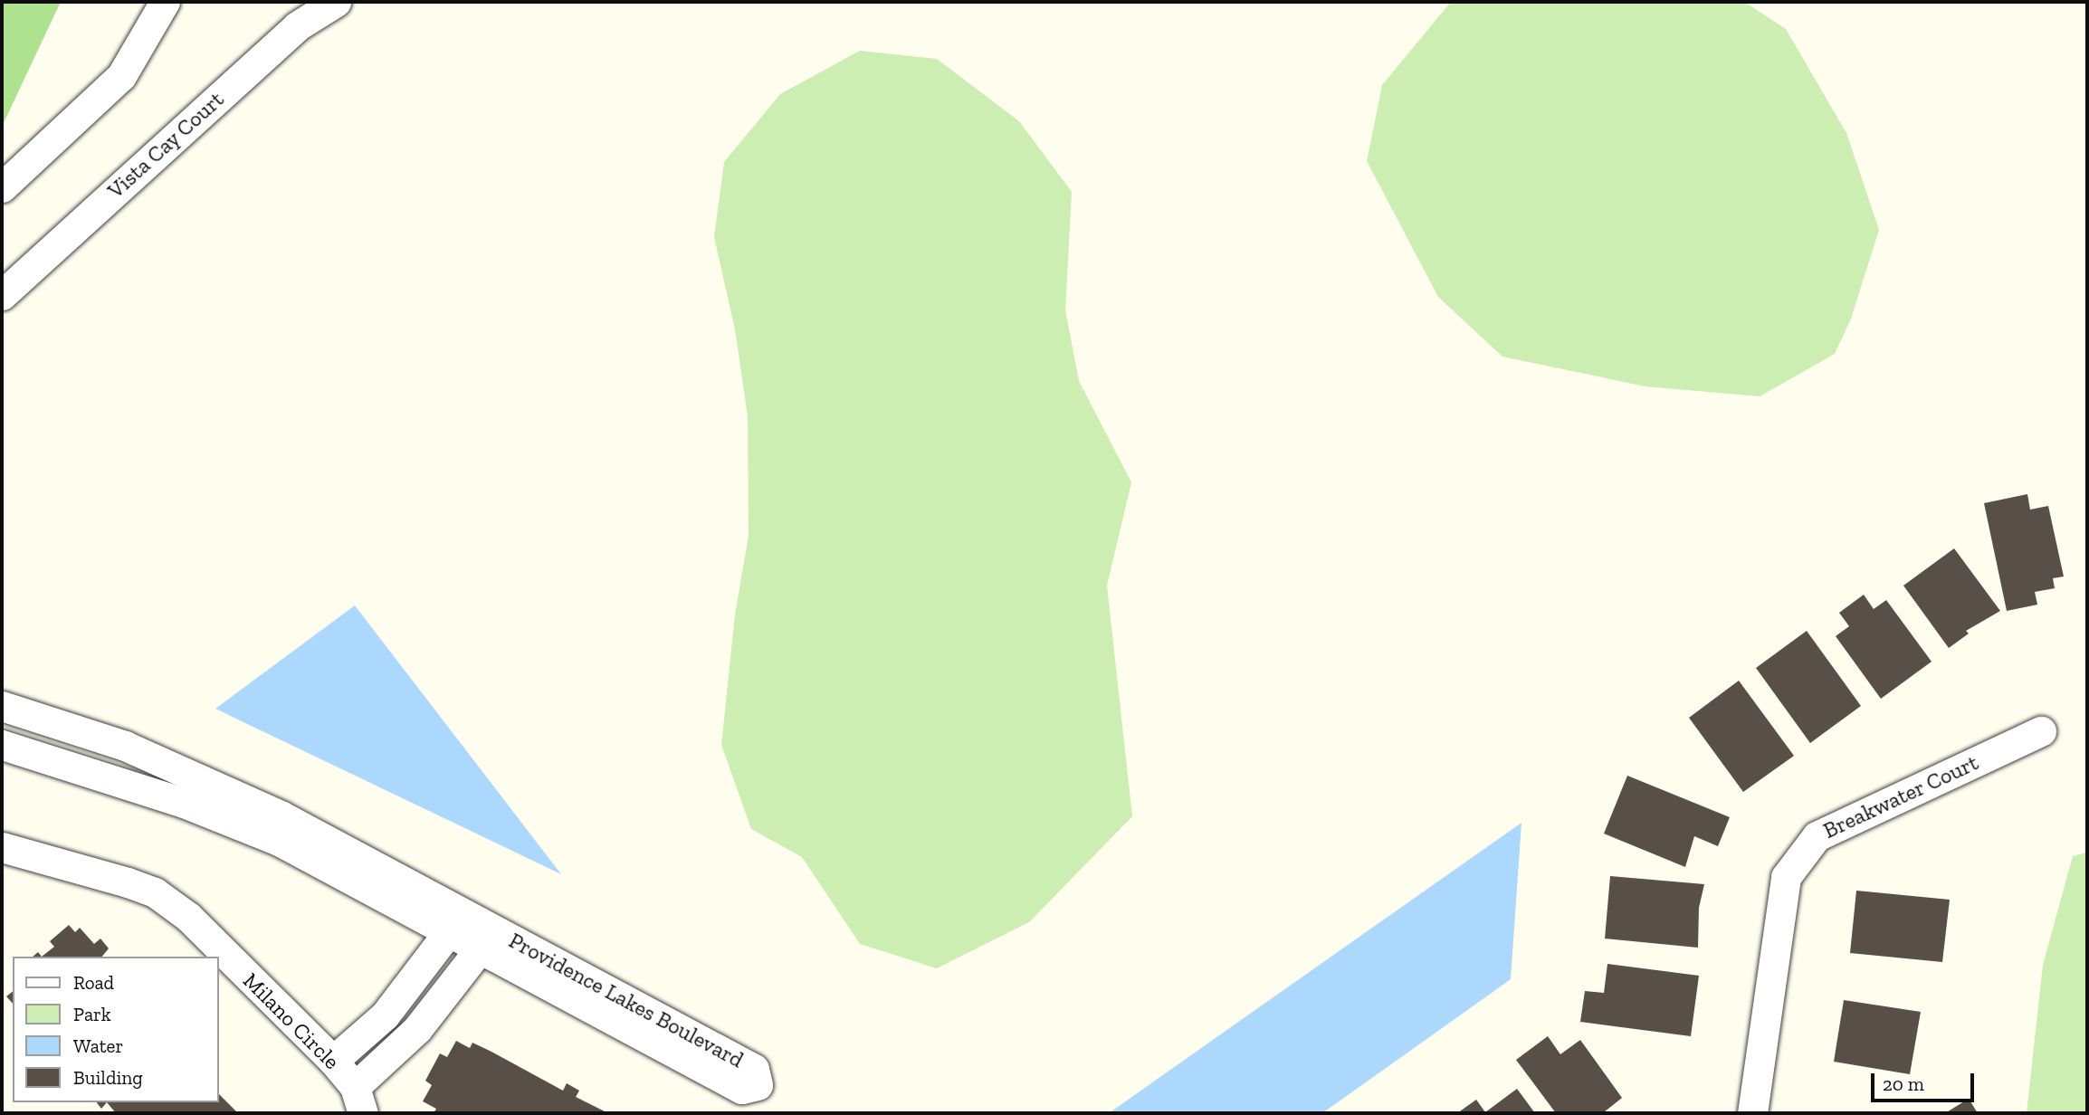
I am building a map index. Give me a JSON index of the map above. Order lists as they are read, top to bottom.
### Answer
{
  "streets": {
    "street": [
      "Vista Cay Court",
      "Breakwater Court",
      "Providence Lakes Boulevard",
      "Milano Circle"
    ]
  },
  "legend": [
    "Road",
    "Park",
    "Water",
    "Building"
  ],
  "scale_bar": "20 m"
}
